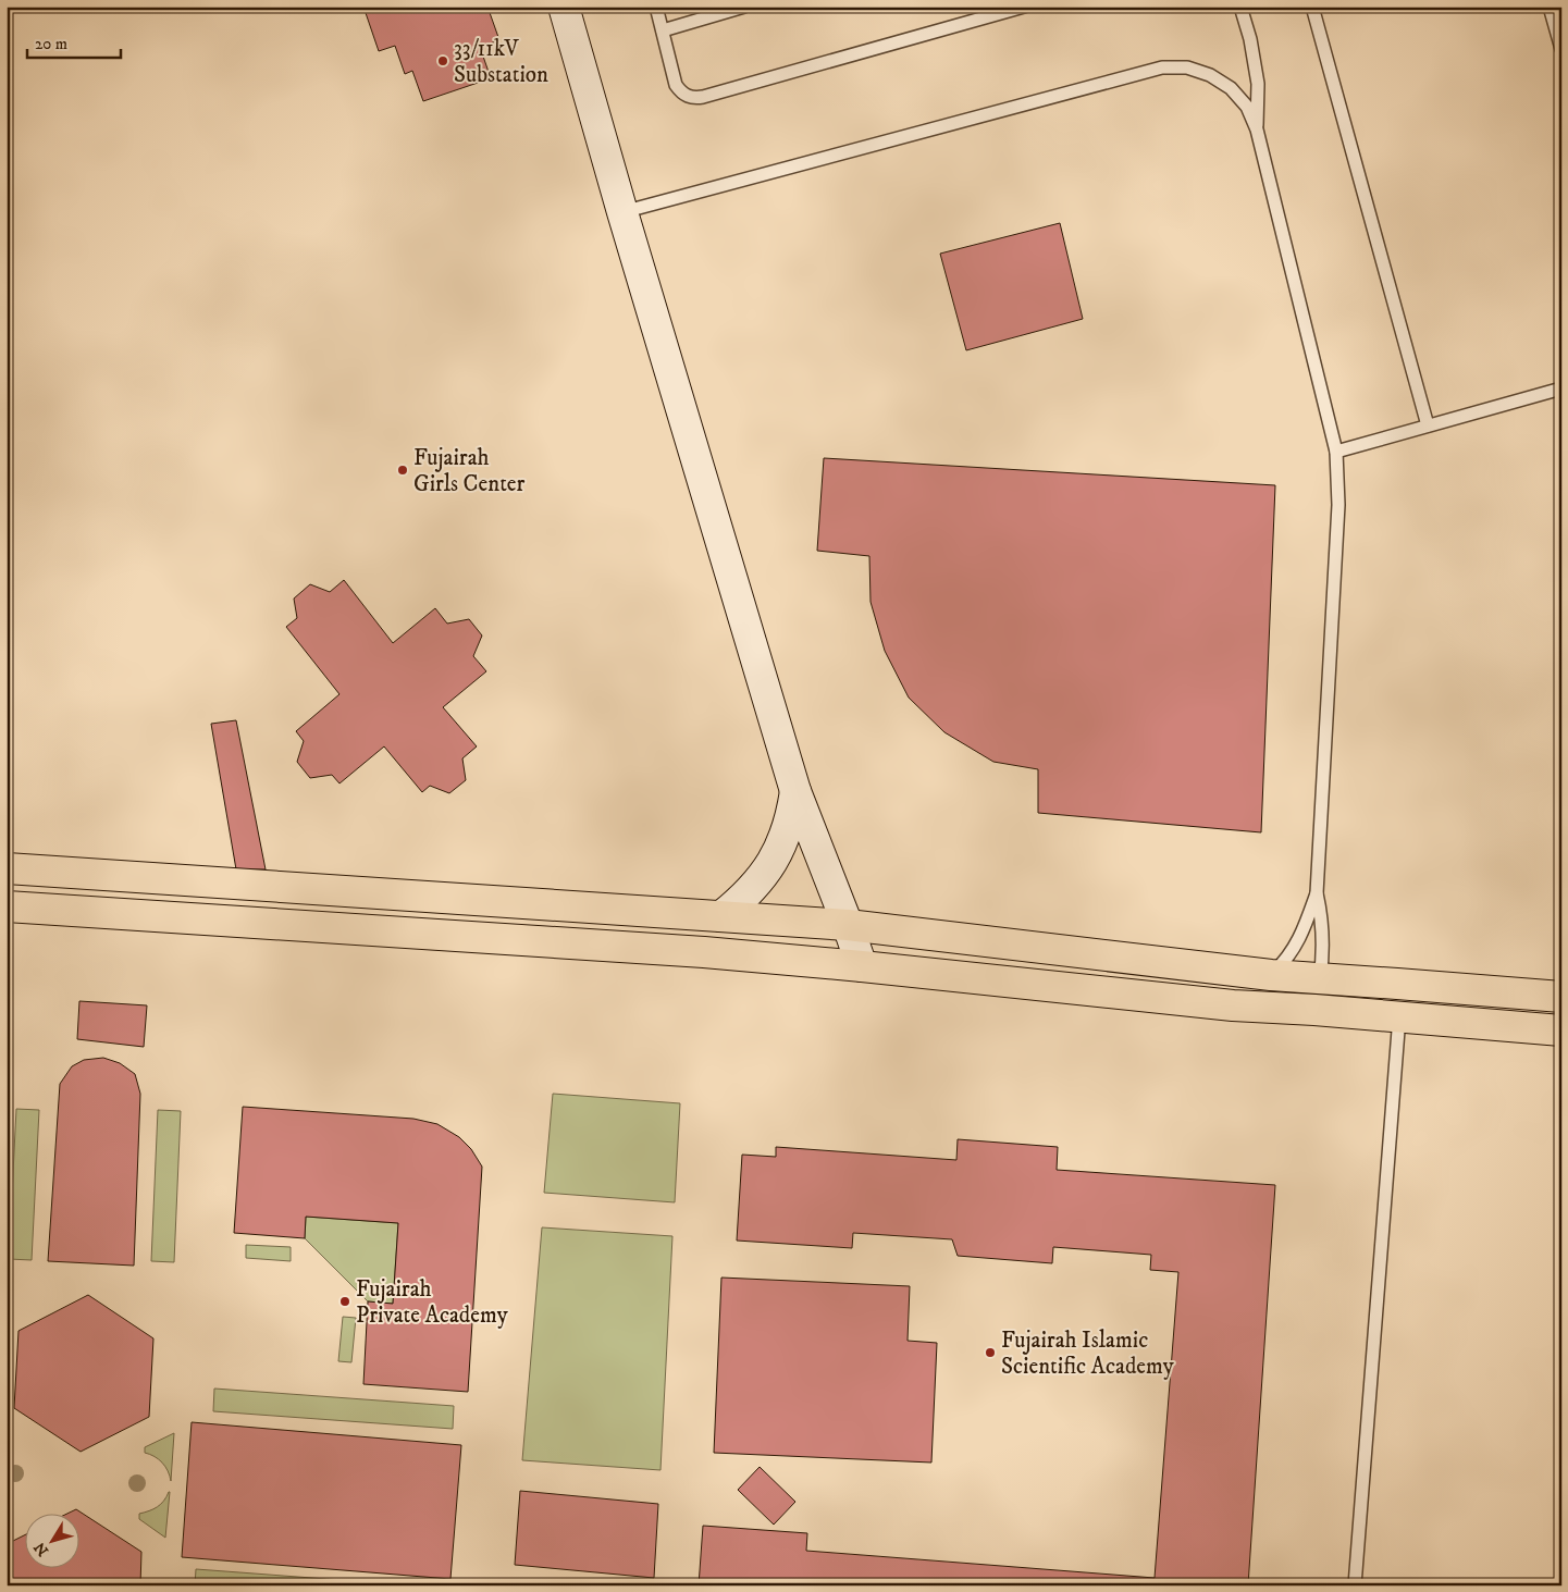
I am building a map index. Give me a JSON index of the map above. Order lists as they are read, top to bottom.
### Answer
{
  "places": [
    "33/11kV Substation",
    "Fujairah Girls Center",
    "Fujairah Private Academy",
    "Fujairah Islamic Scientific Academy"
  ],
  "scale_bar": "20 m",
  "north": "bottom left"
}
